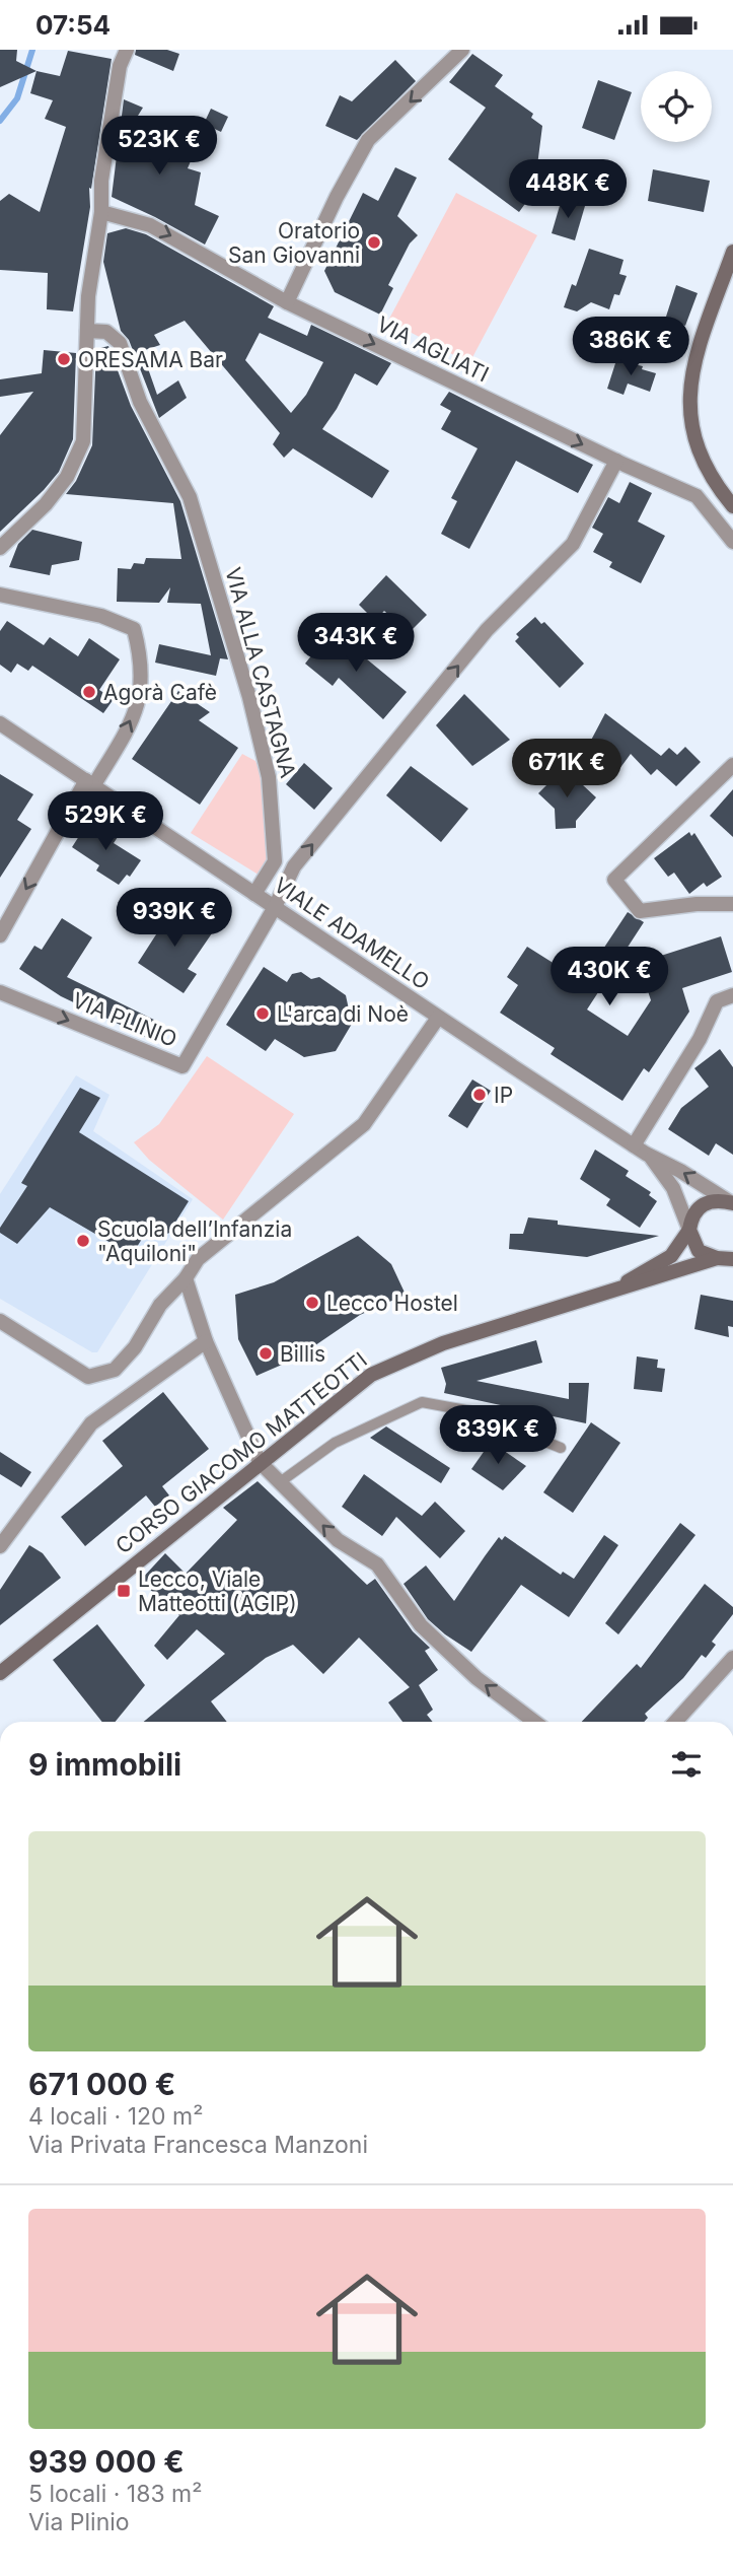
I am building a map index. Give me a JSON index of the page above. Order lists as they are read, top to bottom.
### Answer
{
  "streets": {
    "street": [
      "VIA AGLIATI",
      "VIA ALLA CASTAGNA",
      "VIALE ADAMELLO",
      "VIA PLINIO",
      "CORSO GIACOMO MATTEOTTI"
    ]
  },
  "crossings": [
    ["VIA ALLA CASTAGNA", "VIALE ADAMELLO"],
    ["VIALE ADAMELLO", "VIA PLINIO"],
    ["VIALE ADAMELLO", "CORSO GIACOMO MATTEOTTI"]
  ],
  "one_way": ["VIA AGLIATI"],
  "places": {
    "other": [
      "Oratorio San Giovanni",
      "ORESAMA Bar",
      "Agorà Cafè",
      "L'arca di Noè",
      "IP",
      "Scuola dell’Infanzia \"Aquiloni\"",
      "Lecco Hostel",
      "Billis"
    ],
    "transit": ["Lecco, Viale Matteotti (AGIP)"]
  },
  "page": {
    "status": "07:54",
    "price": [
      "523K €",
      "448K €",
      "386K €",
      "343K €",
      "671K €",
      "529K €",
      "939K €",
      "430K €",
      "839K €"
    ],
    "heading": "9 immobili",
    "list": [
      {
        "name": "671 000 €",
        "note": "4 locali · 120 m² · Via Privata Francesca Manzoni"
      },
      {
        "name": "939 000 €",
        "note": "5 locali · 183 m² · Via Plinio"
      }
    ]
  }
}
